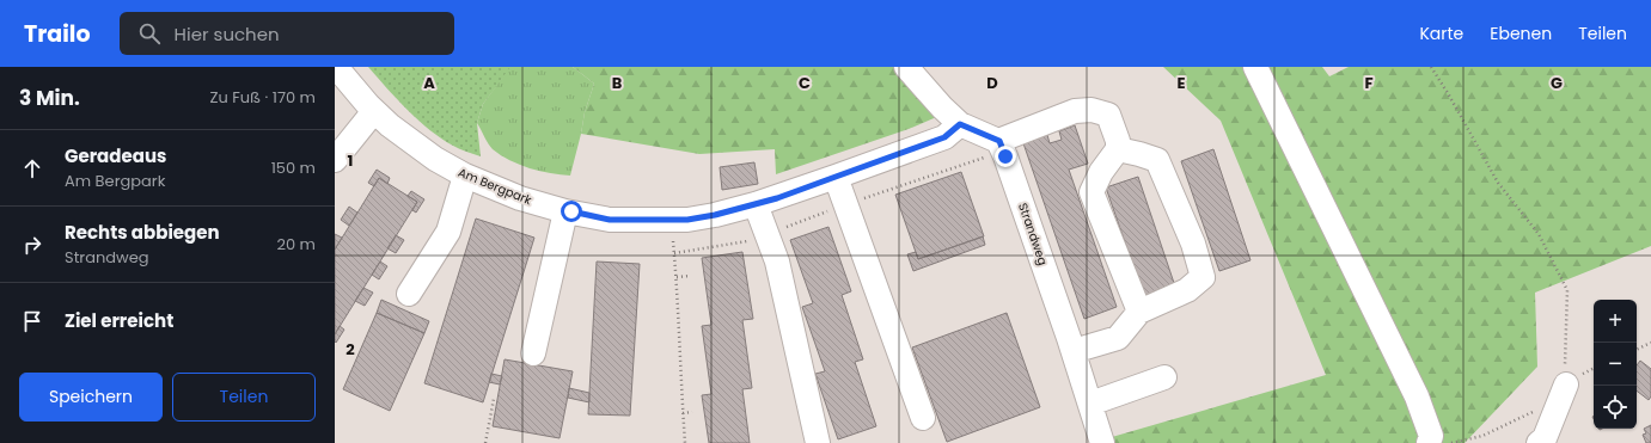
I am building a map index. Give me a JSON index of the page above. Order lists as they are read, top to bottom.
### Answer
{
  "streets": {
    "street": ["Am Bergpark", "Strandweg"]
  },
  "page": {
    "header": "Trailo",
    "search": "Hier suchen",
    "nav": ["Karte", "Ebenen", "Teilen"],
    "heading": ["3 Min.", "Zu Fuß · 170 m"],
    "list": [
      ["Geradeaus", "Am Bergpark", "150 m"],
      ["Rechts abbiegen", "Strandweg", "20 m"],
      "Ziel erreicht"
    ],
    "map_buttons": ["+", "−"],
    "buttons": ["Speichern", "Teilen"]
  },
  "grid": {
    "columns": [
      "A",
      "B",
      "C",
      "D",
      "E",
      "F",
      "G"
    ],
    "rows": ["1", "2"]
  }
}
